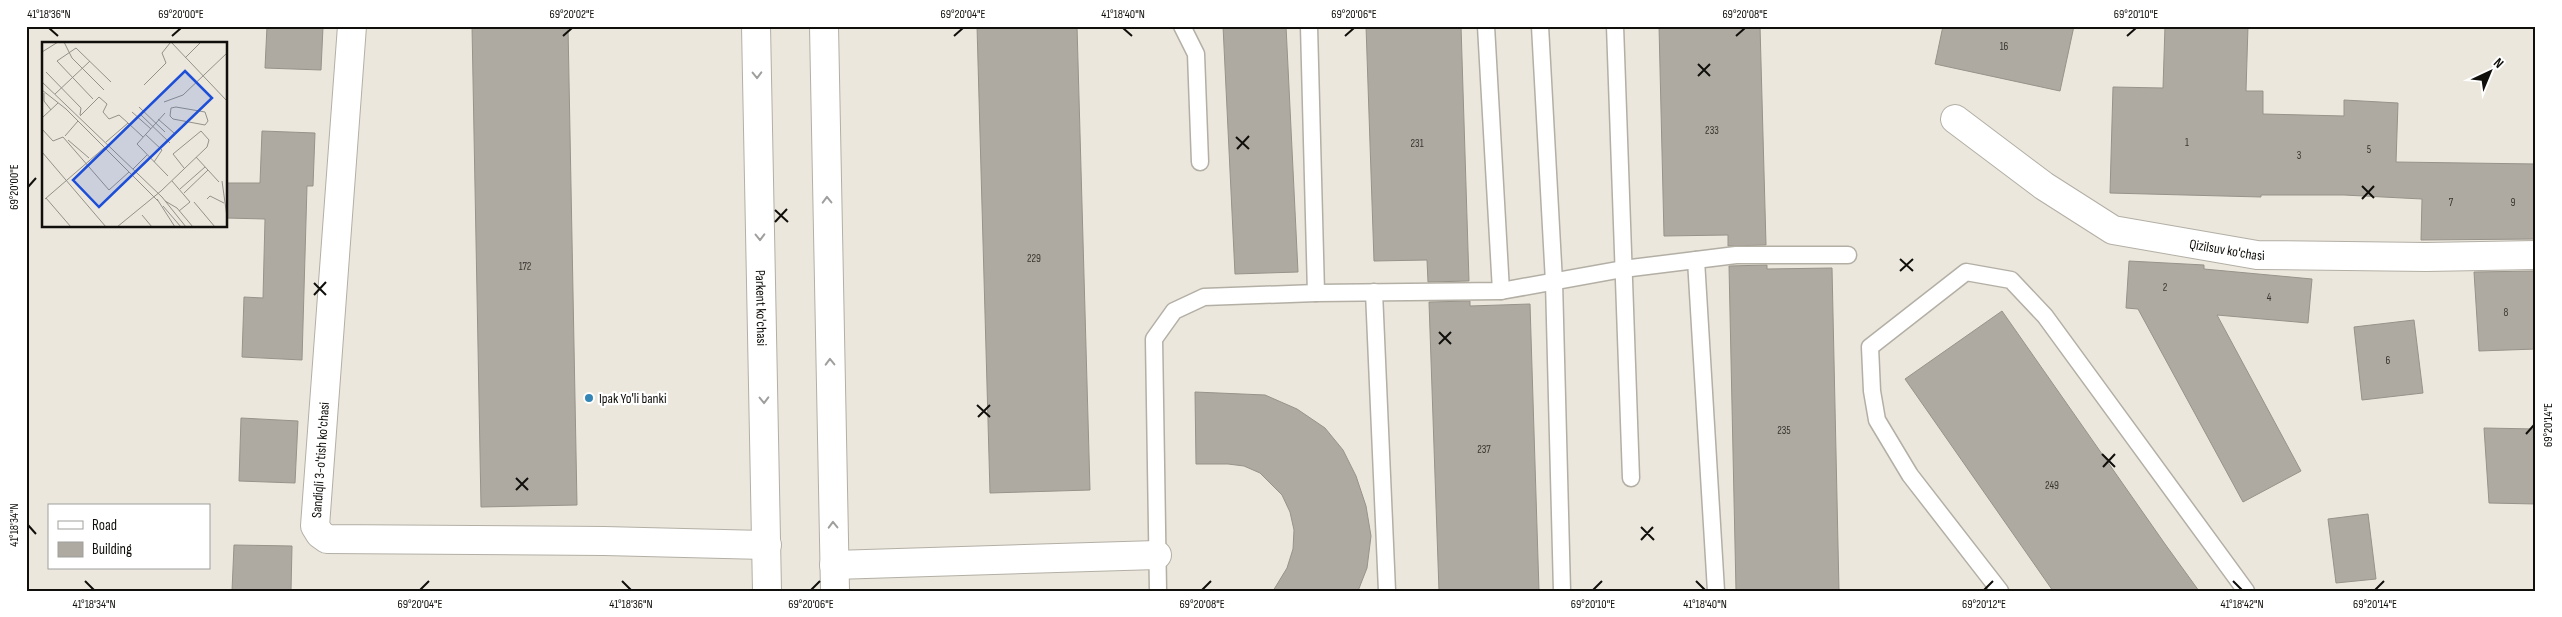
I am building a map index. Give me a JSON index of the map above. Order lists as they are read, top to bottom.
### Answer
{
  "streets": {
    "street": ["Qizilsuv ko'chasi", "Parkent ko'chasi", "Sandiqli 3-o'tish ko'chasi"]
  },
  "crossings": [
    ["Parkent ko'chasi", "Sandiqli 3-o'tish ko'chasi"]
  ],
  "places": ["Ipak Yo'li banki"],
  "house_numbers": [
    "16",
    "233",
    "1",
    "231",
    "5",
    "3",
    "7",
    "9",
    "229",
    "172",
    "2",
    "4",
    "8",
    "6",
    "235",
    "237",
    "249"
  ],
  "legend": ["Road", "Building"],
  "north": "top right",
  "coordinates": [
    "41°18'36\"N",
    "69°20'00\"E",
    "69°20'02\"E",
    "69°20'04\"E",
    "41°18'40\"N",
    "69°20'06\"E",
    "69°20'08\"E",
    "69°20'10\"E",
    "69°20'14\"E",
    "41°18'34\"N",
    "69°20'12\"E",
    "41°18'42\"N"
  ]
}
